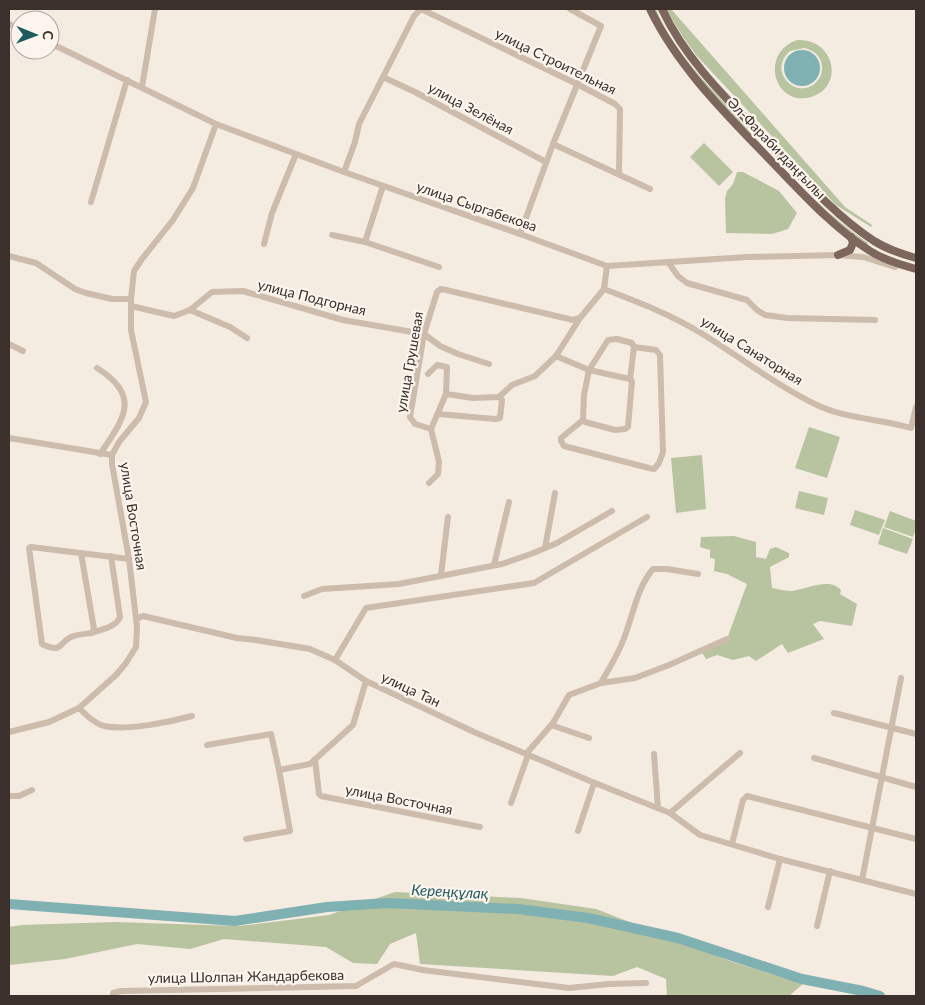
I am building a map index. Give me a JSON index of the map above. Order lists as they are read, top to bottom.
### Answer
{
  "streets": {
    "main road": ["Әл-Фараби даңғылы"],
    "street": [
      "улица Строительная",
      "улица Зелёная",
      "улица Сыргабекова",
      "улица Подгорная",
      "улица Санаторная",
      "улица Грушевая",
      "улица Восточная",
      "улица Тан",
      "улица Шолпан Жандарбекова"
    ]
  },
  "crossings": [
    ["Әл-Фараби даңғылы", "улица Сыргабекова"],
    ["улица Сыргабекова", "улица Восточная"],
    ["улица Подгорная", "улица Грушевая"],
    ["улица Подгорная", "улица Восточная"],
    ["улица Восточная", "улица Тан"]
  ],
  "water": ["Кереңқұлақ"],
  "north": "right"
}
